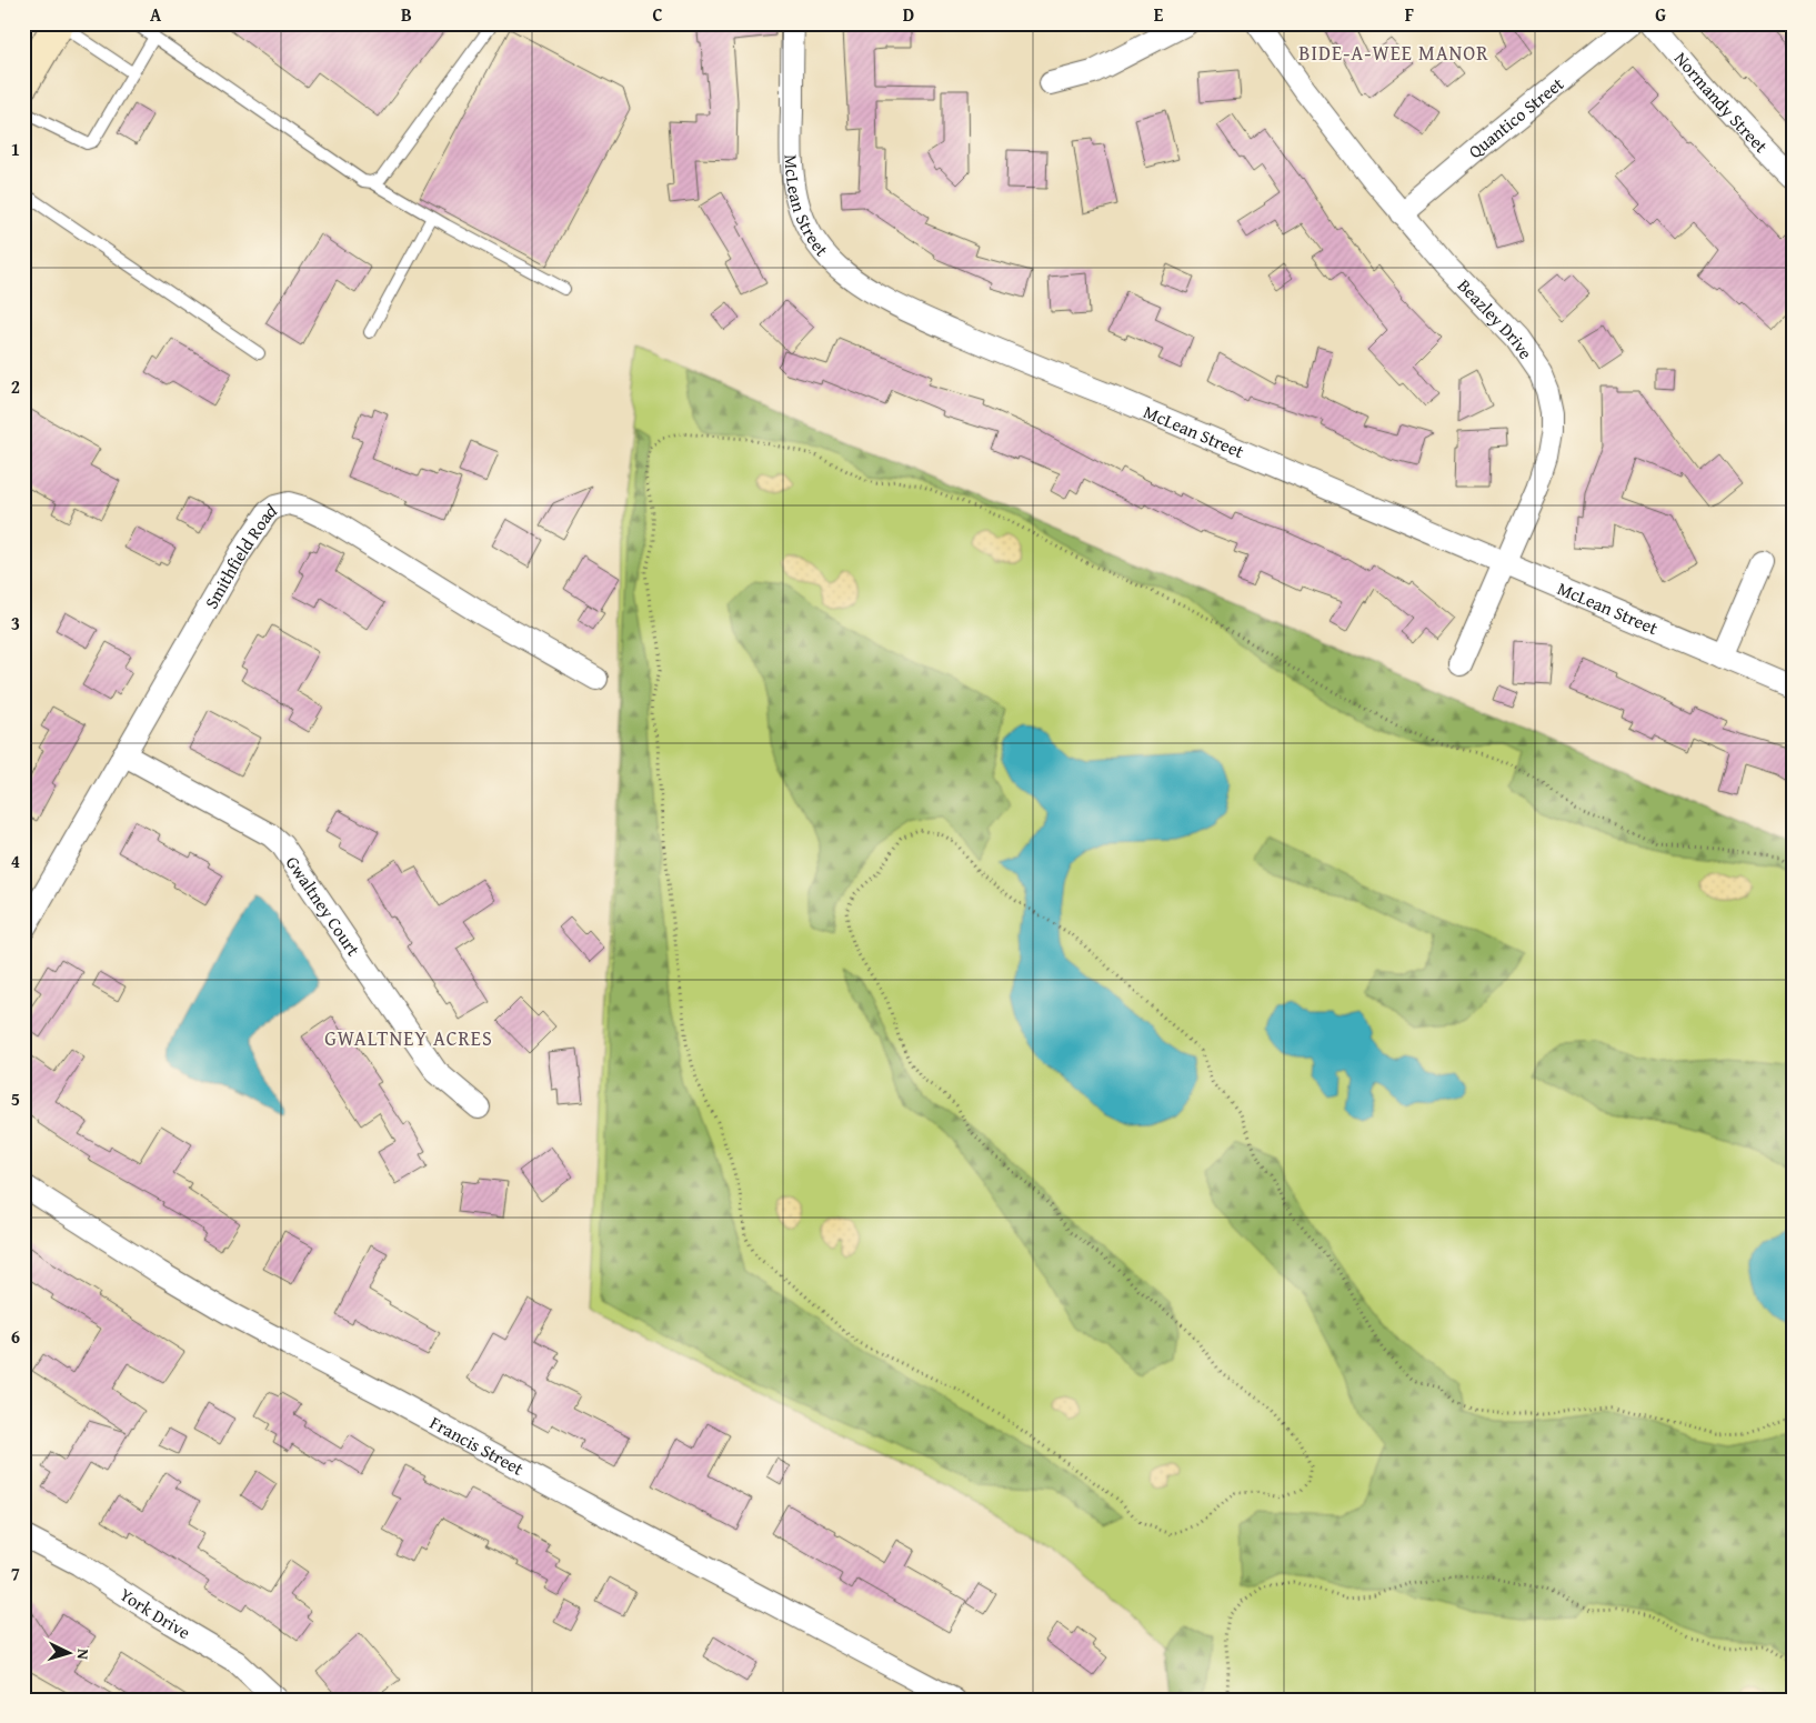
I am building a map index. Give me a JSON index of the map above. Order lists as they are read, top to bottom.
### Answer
{
  "streets": {
    "street": [
      "Normandy Street",
      "Quantico Street",
      "McLean Street",
      "Beazley Drive",
      "Smithfield Road",
      "Gwaltney Court",
      "Francis Street",
      "York Drive"
    ]
  },
  "crossings": [
    ["Quantico Street", "Beazley Drive"],
    ["McLean Street", "Beazley Drive"],
    ["Smithfield Road", "Gwaltney Court"]
  ],
  "districts": ["BIDE-A-WEE MANOR", "GWALTNEY ACRES"],
  "north": "right",
  "grid": {
    "columns": [
      "A",
      "B",
      "C",
      "D",
      "E",
      "F",
      "G"
    ],
    "rows": [
      "1",
      "2",
      "3",
      "4",
      "5",
      "6",
      "7"
    ]
  }
}
